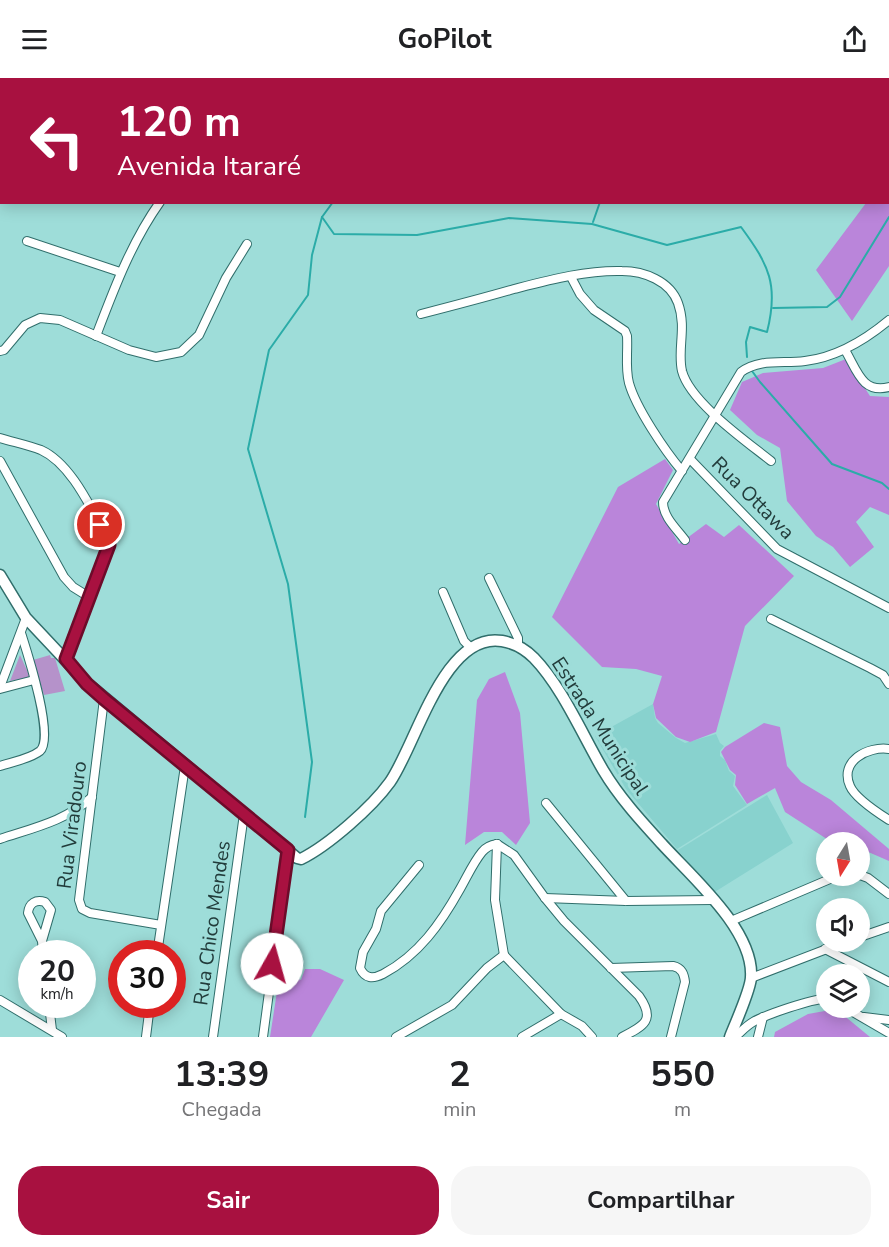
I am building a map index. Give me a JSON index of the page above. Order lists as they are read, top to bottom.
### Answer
{
  "streets": {
    "main road": ["Estrada Municipal"],
    "street": ["Rua Ottawa", "Rua Viradouro", "Rua Chico Mendes"]
  },
  "north": "bottom",
  "page": {
    "header": "GoPilot",
    "turn": ["120 m", "Avenida Itararé"],
    "speed": "20 km/h",
    "limit": "30",
    "eta": [
      "13:39",
      "Chegada",
      "2",
      "min",
      "550",
      "m"
    ],
    "buttons": ["Sair", "Compartilhar"]
  }
}
